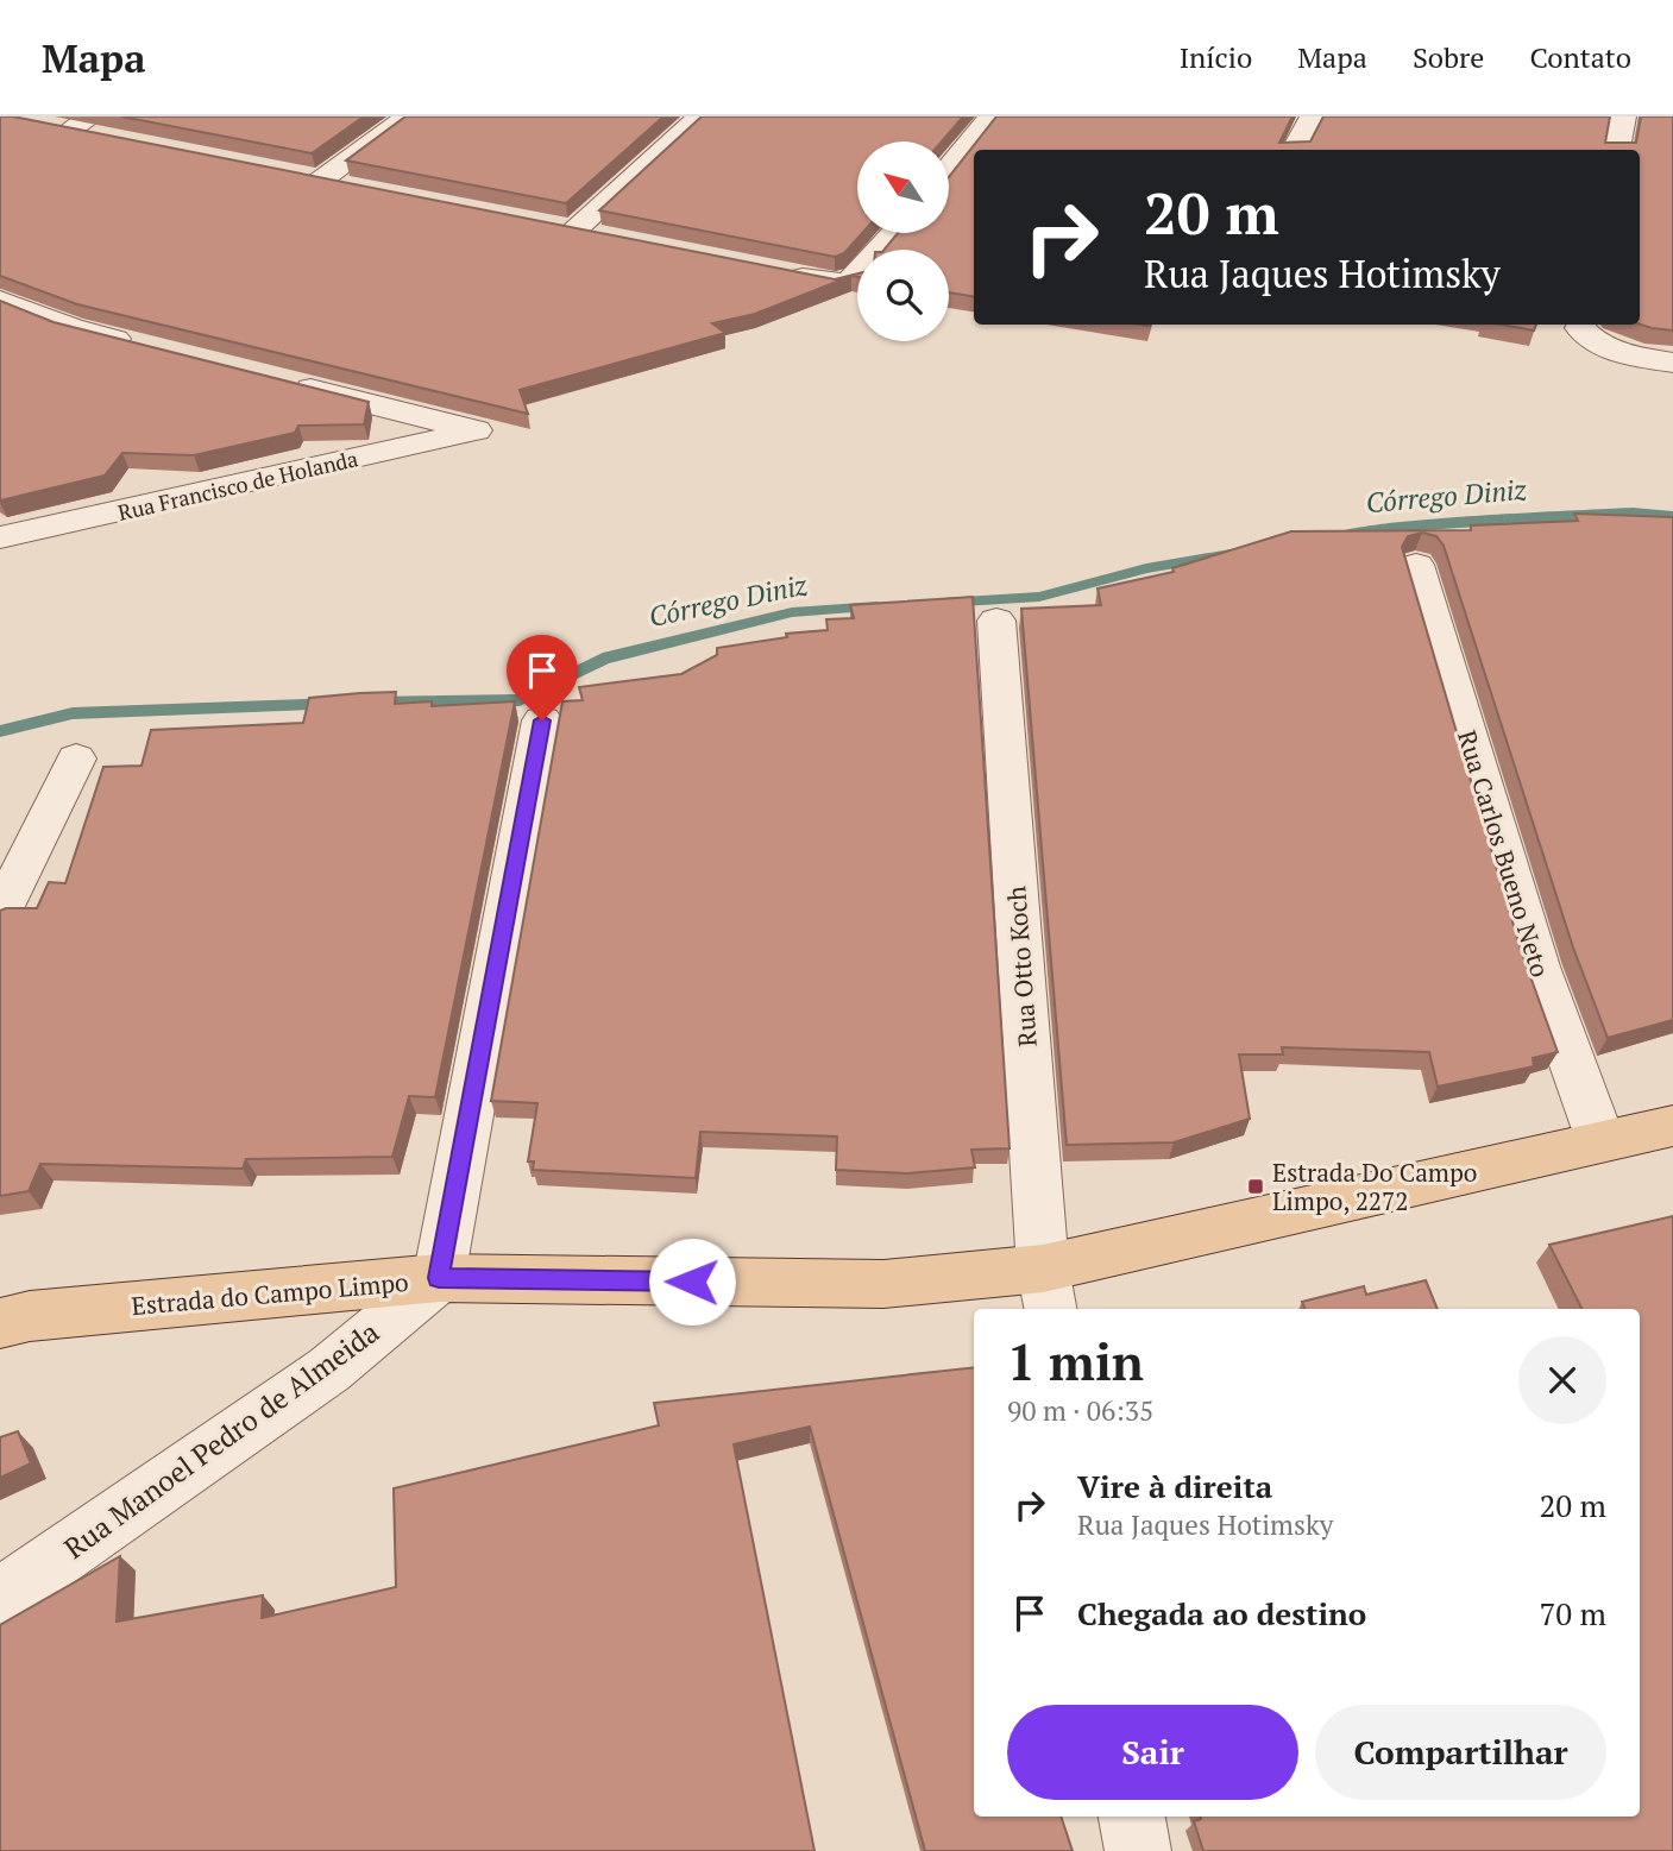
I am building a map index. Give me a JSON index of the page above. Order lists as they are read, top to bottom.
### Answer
{
  "streets": {
    "main road": ["Estrada do Campo Limpo"],
    "street": [
      "Rua Francisco de Holanda",
      "Rua Carlos Bueno Neto",
      "Rua Otto Koch",
      "Rua Manoel Pedro de Almeida"
    ]
  },
  "crossings": [
    ["Rua Carlos Bueno Neto", "Estrada do Campo Limpo"],
    ["Rua Otto Koch", "Estrada do Campo Limpo"],
    ["Estrada do Campo Limpo", "Rua Manoel Pedro de Almeida"]
  ],
  "water": ["Córrego Diniz"],
  "places": {
    "transit": ["Estrada Do Campo Limpo, 2272"]
  },
  "north": "top left",
  "page": {
    "header": "Mapa",
    "nav": [
      "Início",
      "Mapa",
      "Sobre",
      "Contato"
    ],
    "turn": ["20 m", "Rua Jaques Hotimsky"],
    "heading": ["1 min", "90 m · 06:35"],
    "list": [
      {
        "name": "Vire à direita",
        "note": "Rua Jaques Hotimsky",
        "value": "20 m"
      },
      {
        "name": "Chegada ao destino",
        "value": "70 m"
      }
    ],
    "buttons": ["Sair", "Compartilhar"]
  }
}
